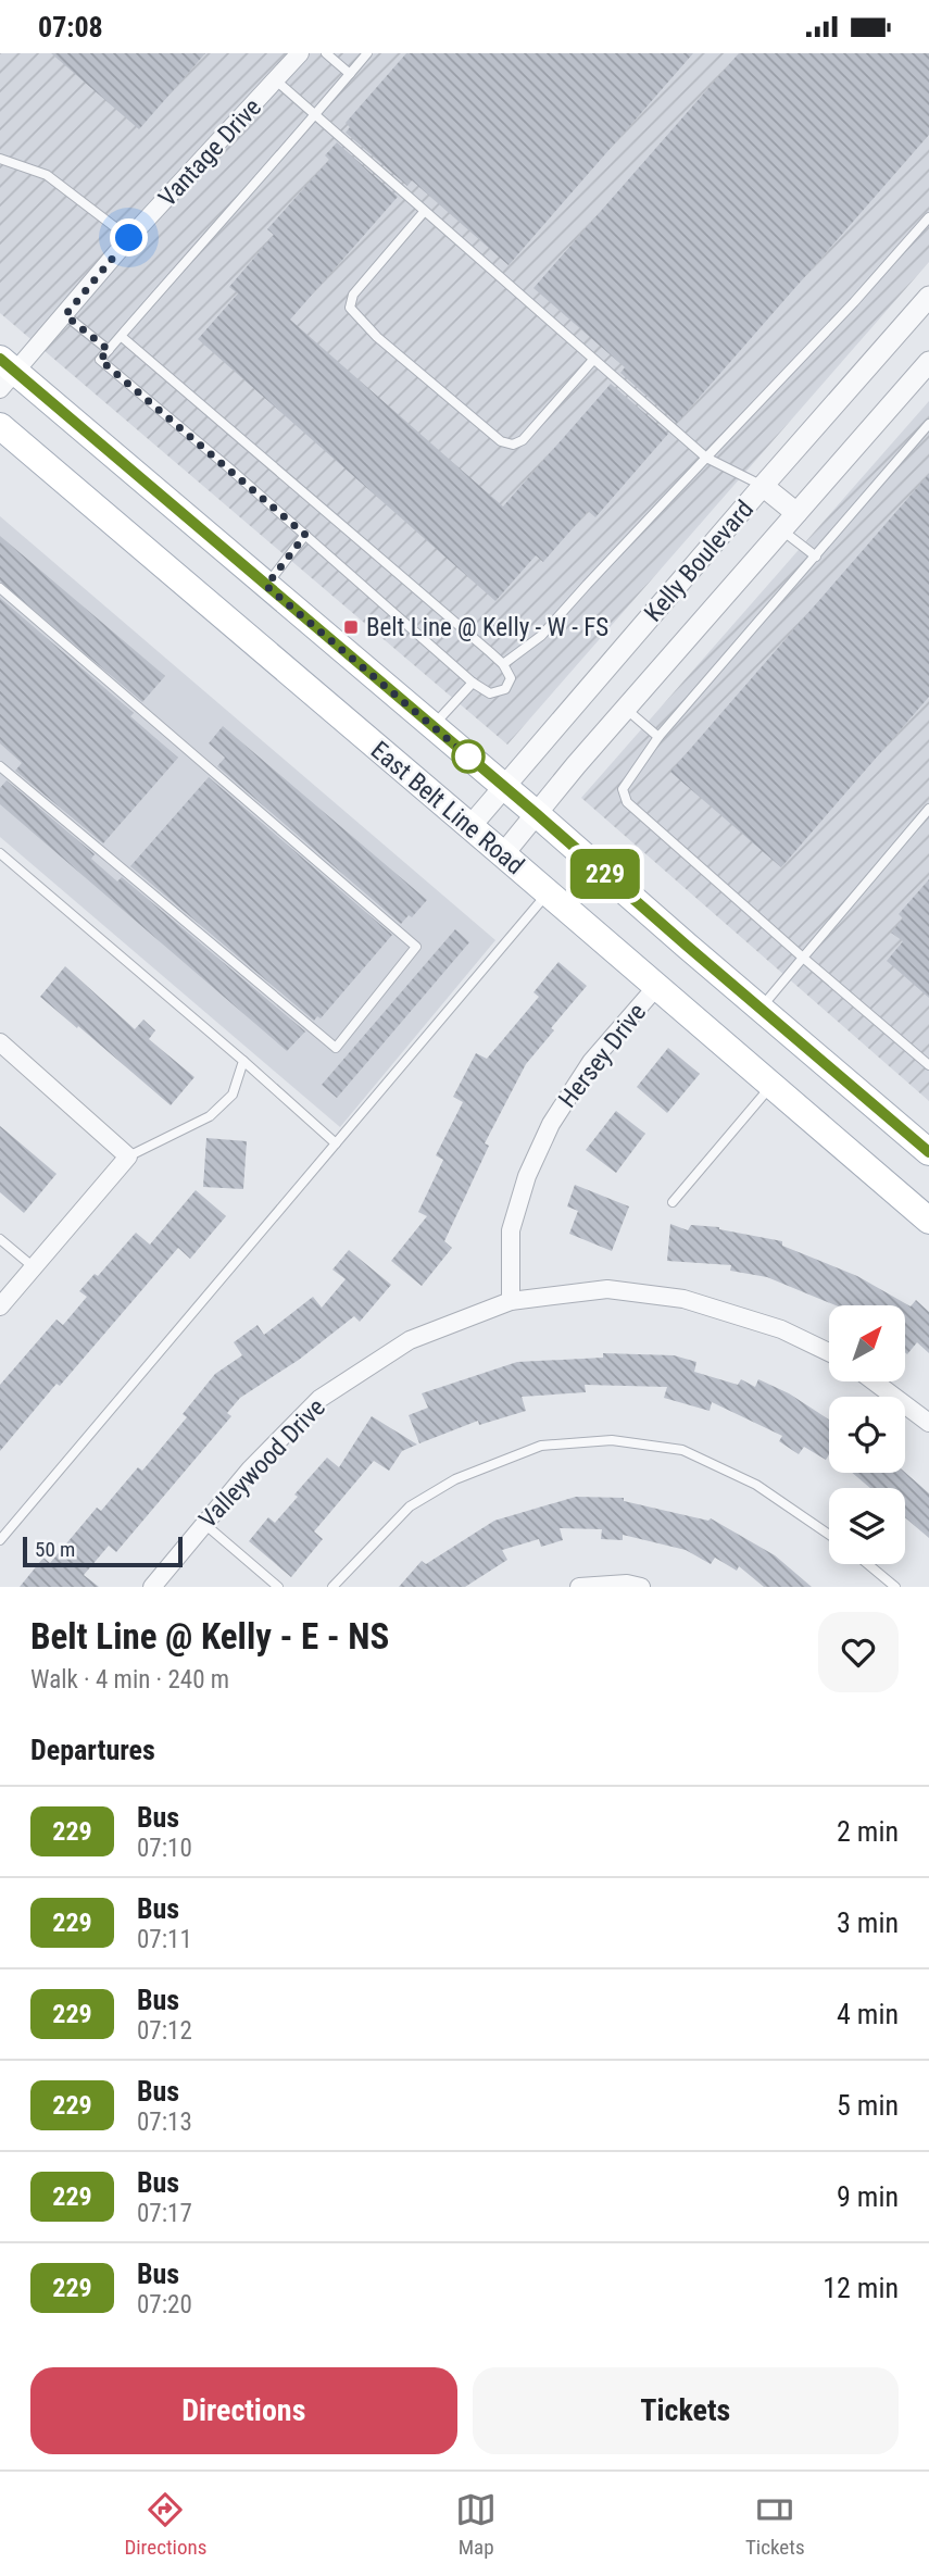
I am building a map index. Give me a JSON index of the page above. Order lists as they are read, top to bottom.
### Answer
{
  "streets": {
    "main road": ["East Belt Line Road"],
    "street": [
      "Vantage Drive",
      "Kelly Boulevard",
      "Hersey Drive",
      "Valleywood Drive"
    ]
  },
  "crossings": [
    ["Kelly Boulevard", "East Belt Line Road"],
    ["East Belt Line Road", "Hersey Drive"],
    ["Hersey Drive", "Valleywood Drive"]
  ],
  "places": {
    "transit": ["Belt Line @ Kelly - W - FS"]
  },
  "lines": ["bus line 229"],
  "scale_bar": "50 m",
  "north": "top right",
  "page": {
    "status": "07:08",
    "on_map": "229",
    "scale": "50 m",
    "heading": [
      ["Belt Line @ Kelly - E - NS", "Walk · 4 min · 240 m"],
      "Departures"
    ],
    "list": [
      {
        "mark": "229",
        "name": "Bus",
        "note": "07:10",
        "value": "2 min"
      },
      {
        "mark": "229",
        "name": "Bus",
        "note": "07:11",
        "value": "3 min"
      },
      {
        "mark": "229",
        "name": "Bus",
        "note": "07:12",
        "value": "4 min"
      },
      {
        "mark": "229",
        "name": "Bus",
        "note": "07:13",
        "value": "5 min"
      },
      {
        "mark": "229",
        "name": "Bus",
        "note": "07:17",
        "value": "9 min"
      },
      {
        "mark": "229",
        "name": "Bus",
        "note": "07:20",
        "value": "12 min"
      }
    ],
    "buttons": ["Directions", "Tickets"],
    "tabs": ["Directions", "Map", "Tickets"]
  }
}
